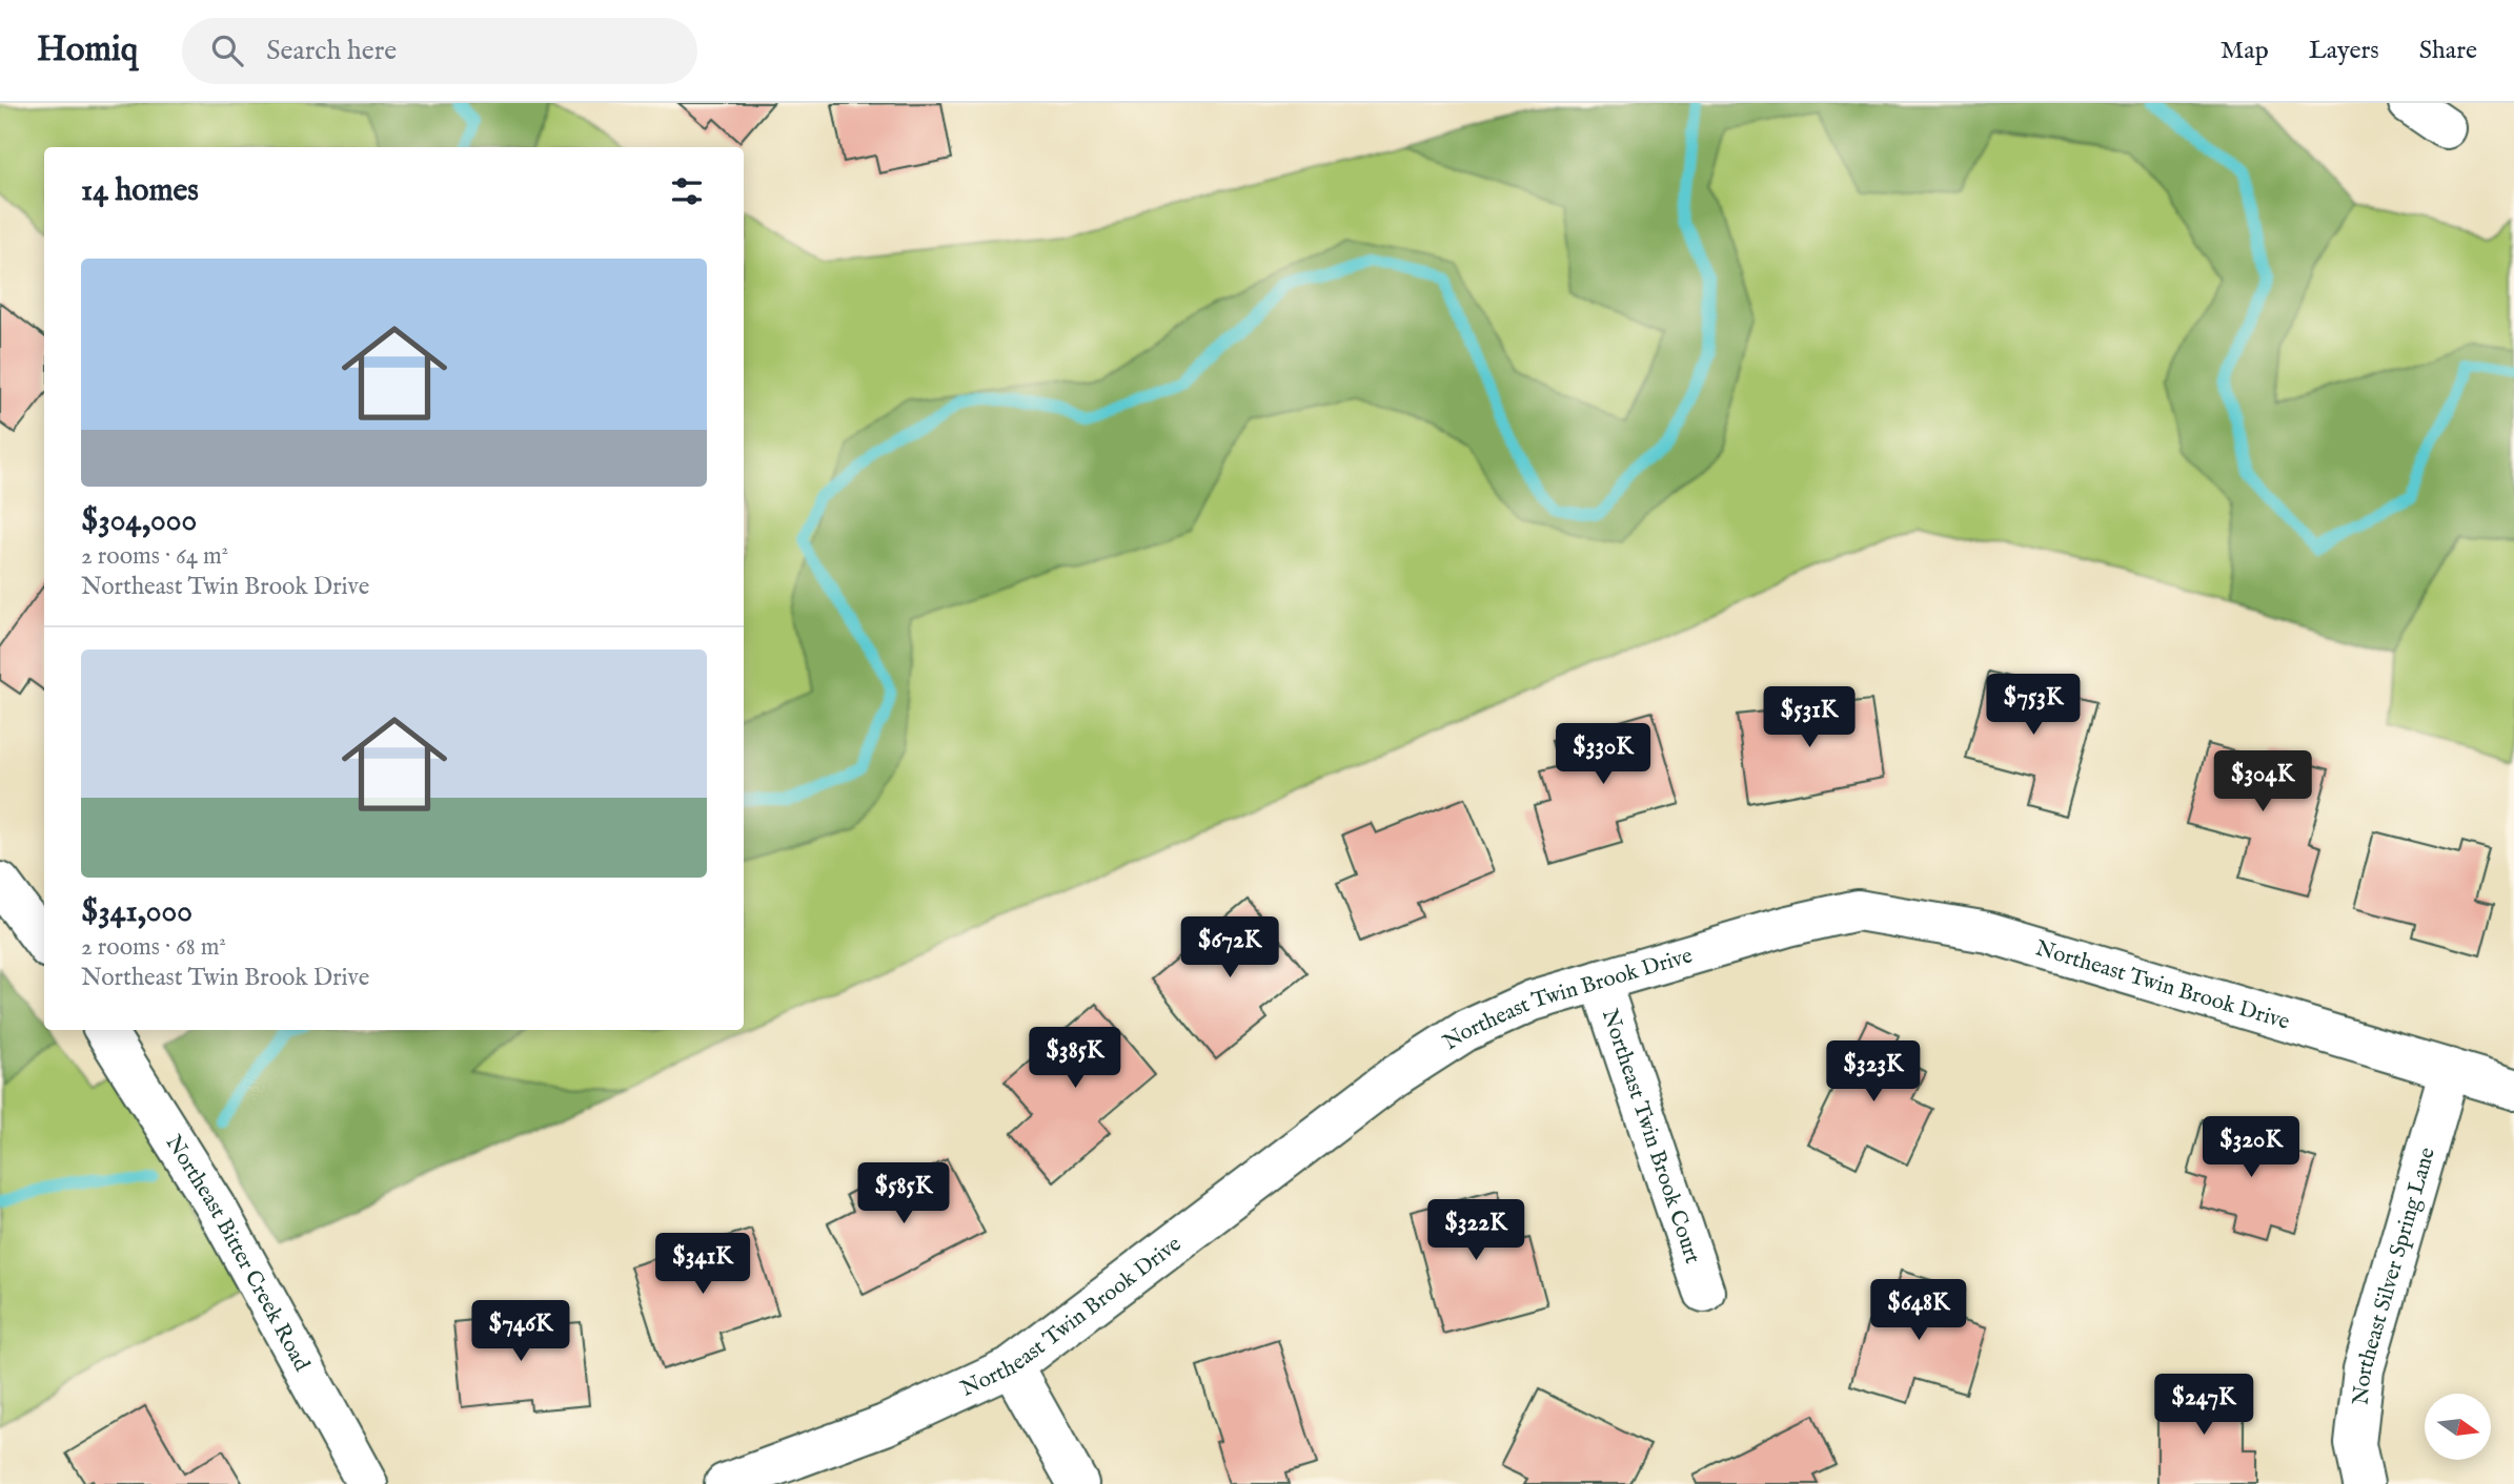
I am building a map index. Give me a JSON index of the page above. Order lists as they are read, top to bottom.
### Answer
{
  "streets": {
    "street": [
      "Northeast Twin Brook Drive",
      "Northeast Twin Brook Court",
      "Northeast Bitter Creek Road",
      "Northeast Silver Spring Lane"
    ]
  },
  "crossings": [
    ["Northeast Twin Brook Drive", "Northeast Twin Brook Court"],
    ["Northeast Twin Brook Drive", "Northeast Silver Spring Lane"]
  ],
  "north": "right",
  "page": {
    "header": "Homiq",
    "search": "Search here",
    "nav": ["Map", "Layers", "Share"],
    "heading": "14 homes",
    "list": [
      {
        "name": "$304,000",
        "note": "2 rooms · 64 m² · Northeast Twin Brook Drive"
      },
      {
        "name": "$341,000",
        "note": "2 rooms · 68 m² · Northeast Twin Brook Drive"
      }
    ],
    "price": [
      "$753K",
      "$531K",
      "$330K",
      "$304K",
      "$672K",
      "$385K",
      "$323K",
      "$320K",
      "$585K",
      "$322K",
      "$341K",
      "$648K",
      "$746K",
      "$247K"
    ]
  }
}
